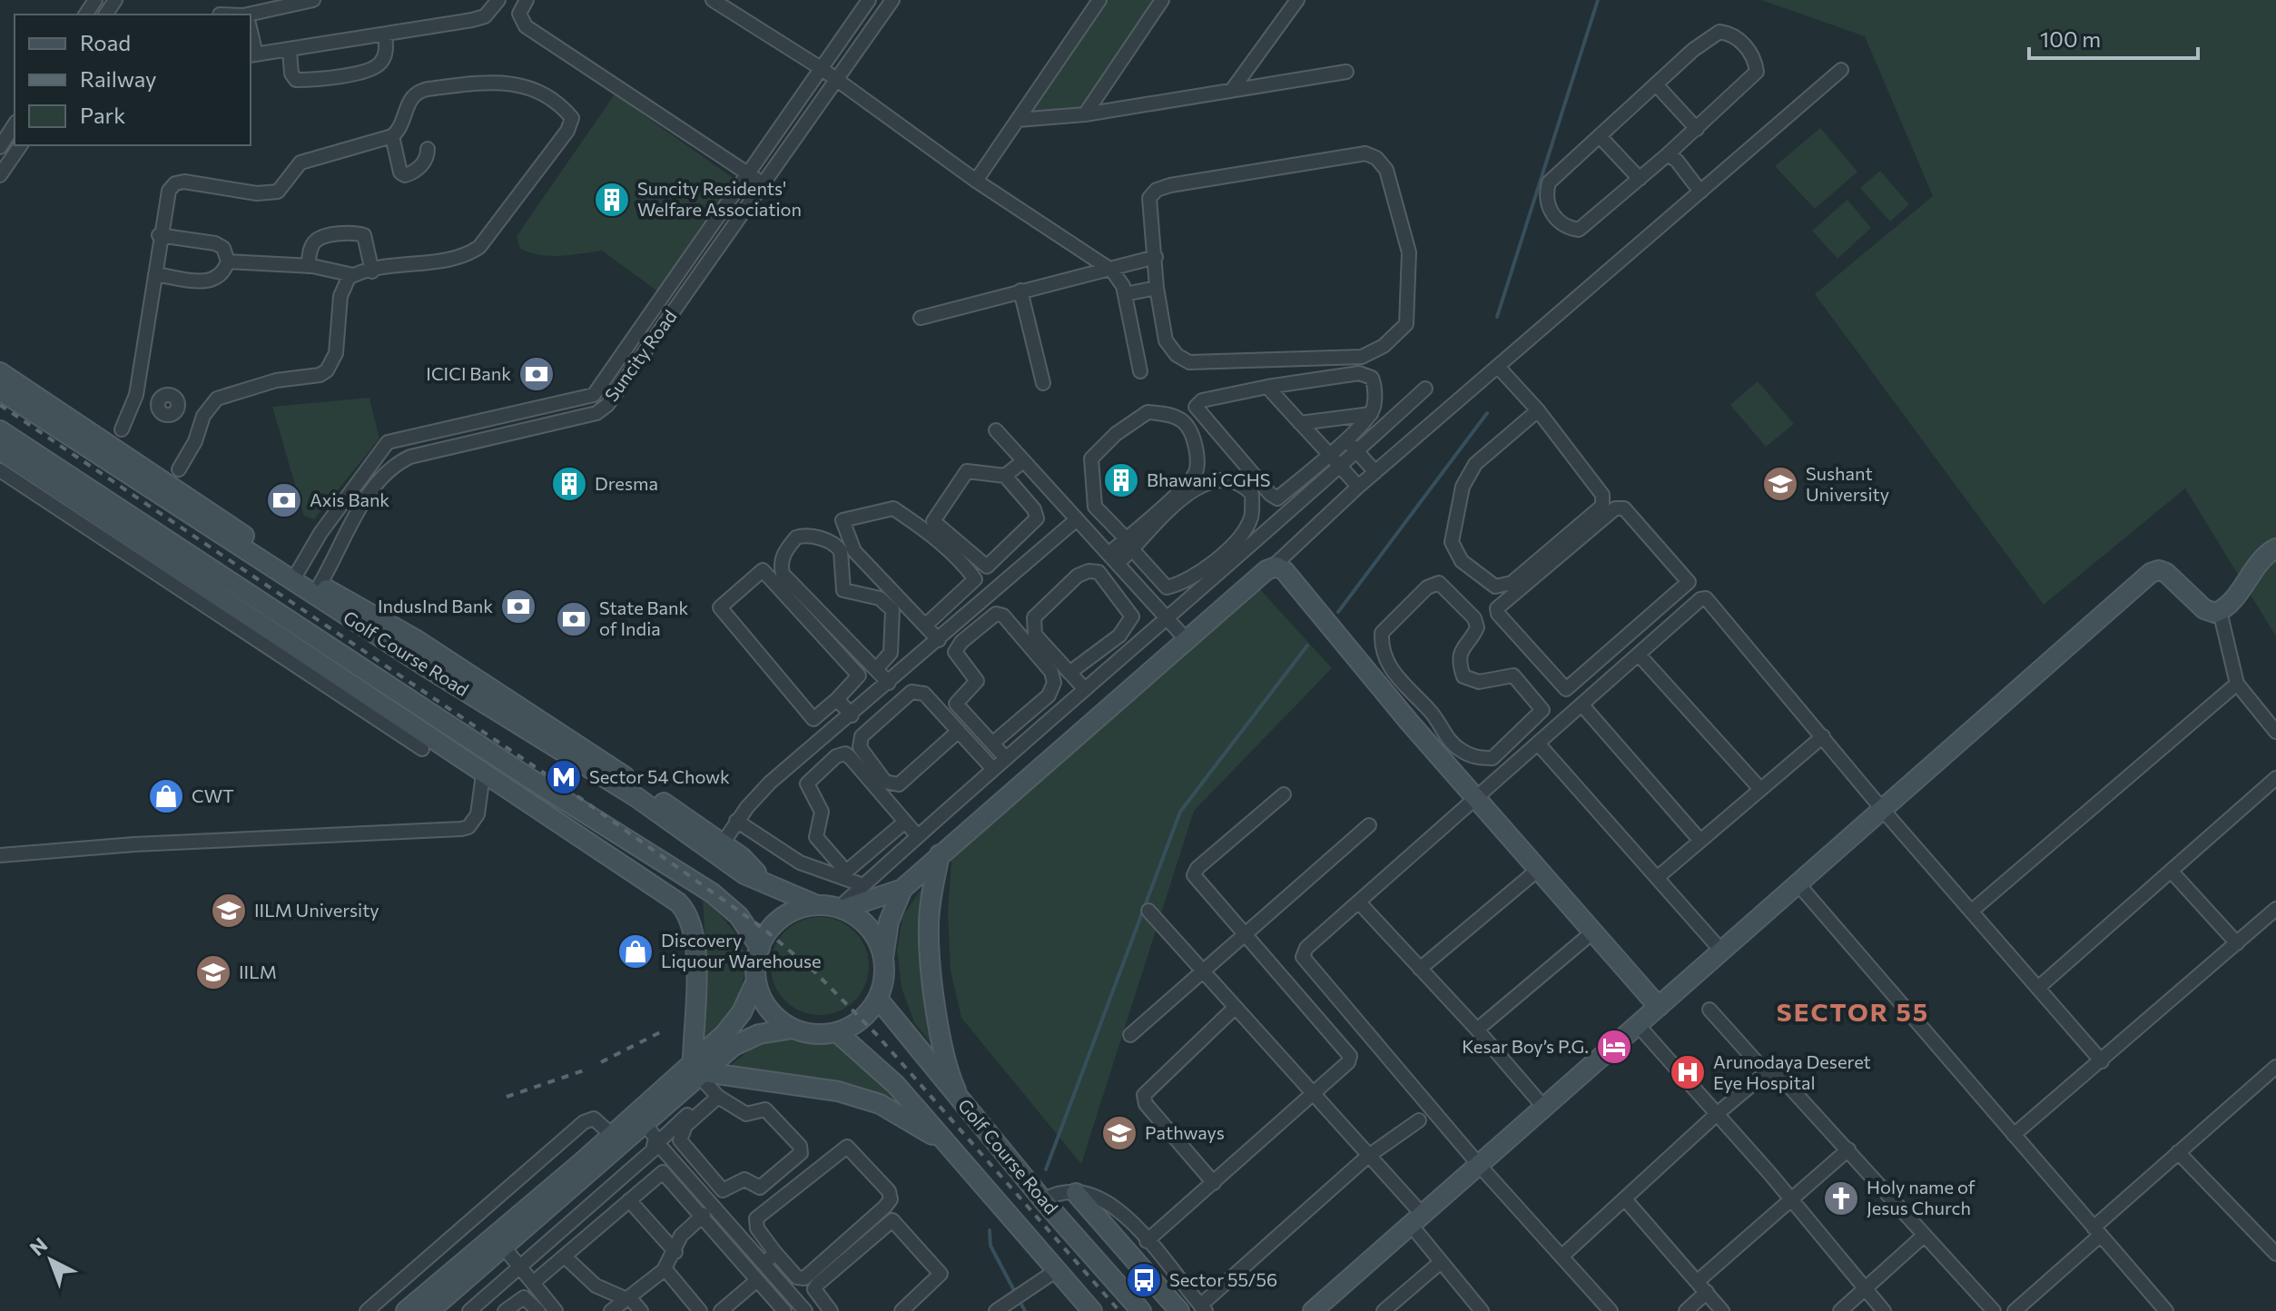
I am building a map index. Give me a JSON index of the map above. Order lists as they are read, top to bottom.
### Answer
{
  "streets": {
    "main road": ["Golf Course Road"],
    "street": ["Suncity Road"]
  },
  "crossings": [
    ["Suncity Road", "Golf Course Road"]
  ],
  "districts": ["SECTOR 55"],
  "places": {
    "building": ["Suncity Residents' Welfare Association", "Bhawani CGHS", "Dresma"],
    "bank": [
      "ICICI Bank",
      "Axis Bank",
      "IndusInd Bank",
      "State Bank of India"
    ],
    "school or university": [
      "Sushant University",
      "IILM University",
      "IILM",
      "Pathways"
    ],
    "metro station": ["Sector 54 Chowk"],
    "shop": ["CWT", "Discovery Liquour Warehouse"],
    "hotel": ["Kesar Boy’s P.G."],
    "hospital": ["Arunodaya Deseret Eye Hospital"],
    "church": ["Holy name of Jesus Church"],
    "bus stop": ["Sector 55/56"]
  },
  "legend": ["Road", "Railway", "Park"],
  "scale_bar": "100 m",
  "north": "top left"
}
